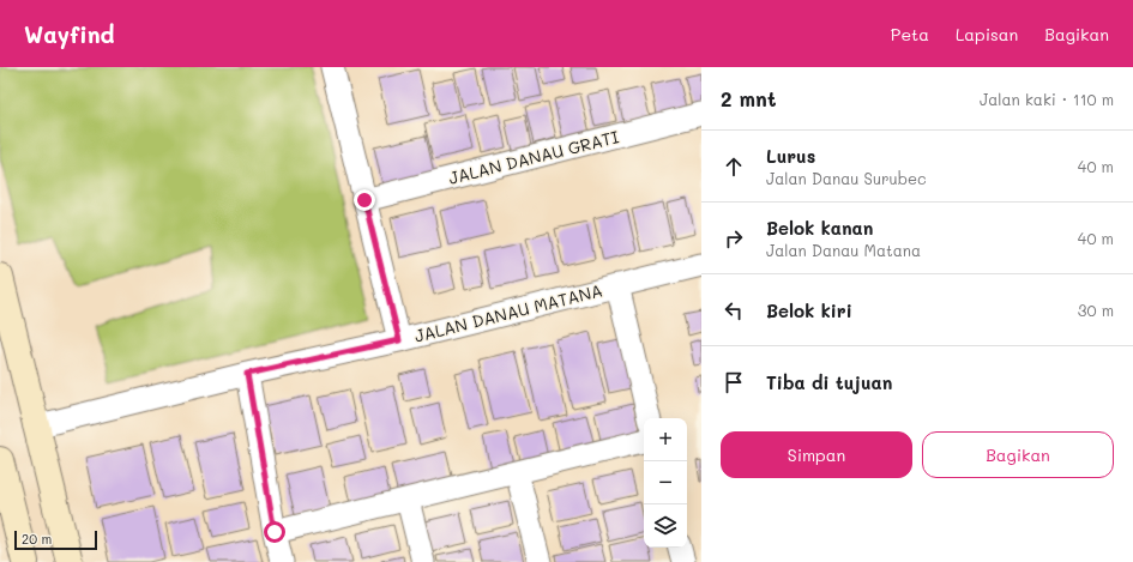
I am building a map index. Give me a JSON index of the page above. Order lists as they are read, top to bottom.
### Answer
{
  "streets": {
    "street": ["JALAN DANAU GRATI", "JALAN DANAU MATANA"]
  },
  "scale_bar": "20 m",
  "page": {
    "header": "Wayfind",
    "nav": ["Peta", "Lapisan", "Bagikan"],
    "heading": ["2 mnt", "Jalan kaki · 110 m"],
    "list": [
      ["Lurus", "Jalan Danau Surubec", "40 m"],
      ["Belok kanan", "Jalan Danau Matana", "40 m"],
      ["Belok kiri", "30 m"],
      "Tiba di tujuan"
    ],
    "buttons": ["Simpan", "Bagikan"],
    "map_buttons": ["+", "−"],
    "scale": "20 m"
  }
}
